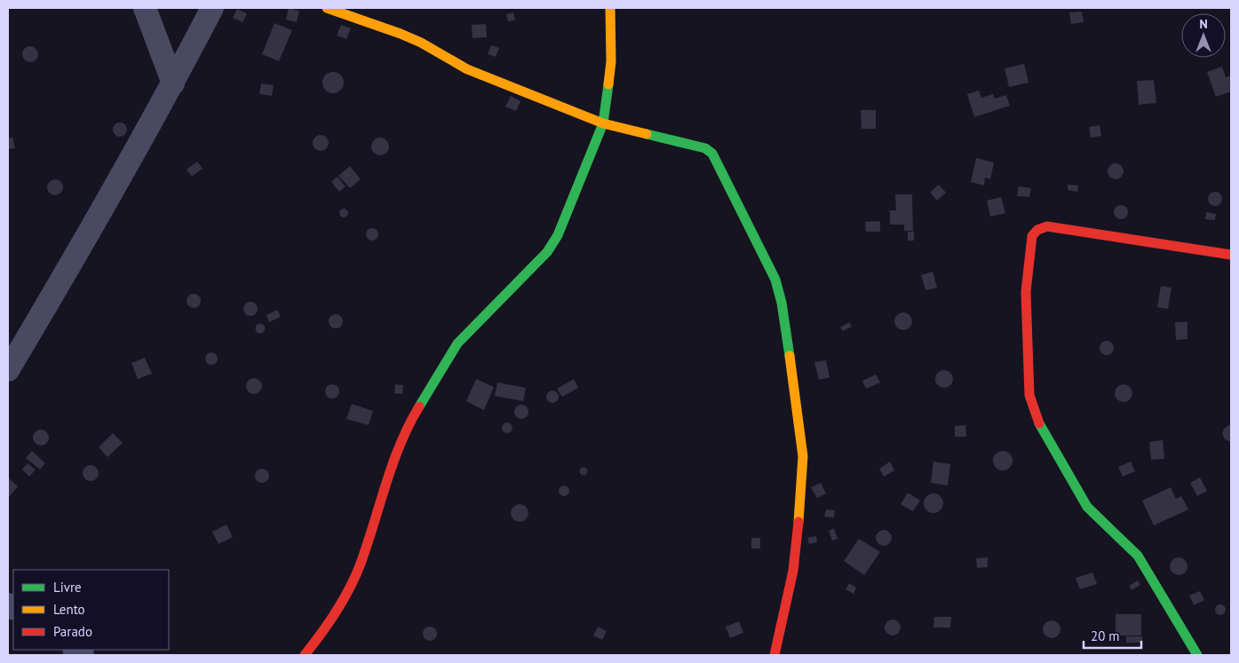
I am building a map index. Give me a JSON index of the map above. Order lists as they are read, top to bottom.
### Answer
{
  "legend": ["Livre", "Lento", "Parado"],
  "scale_bar": "20 m",
  "north": "top"
}
